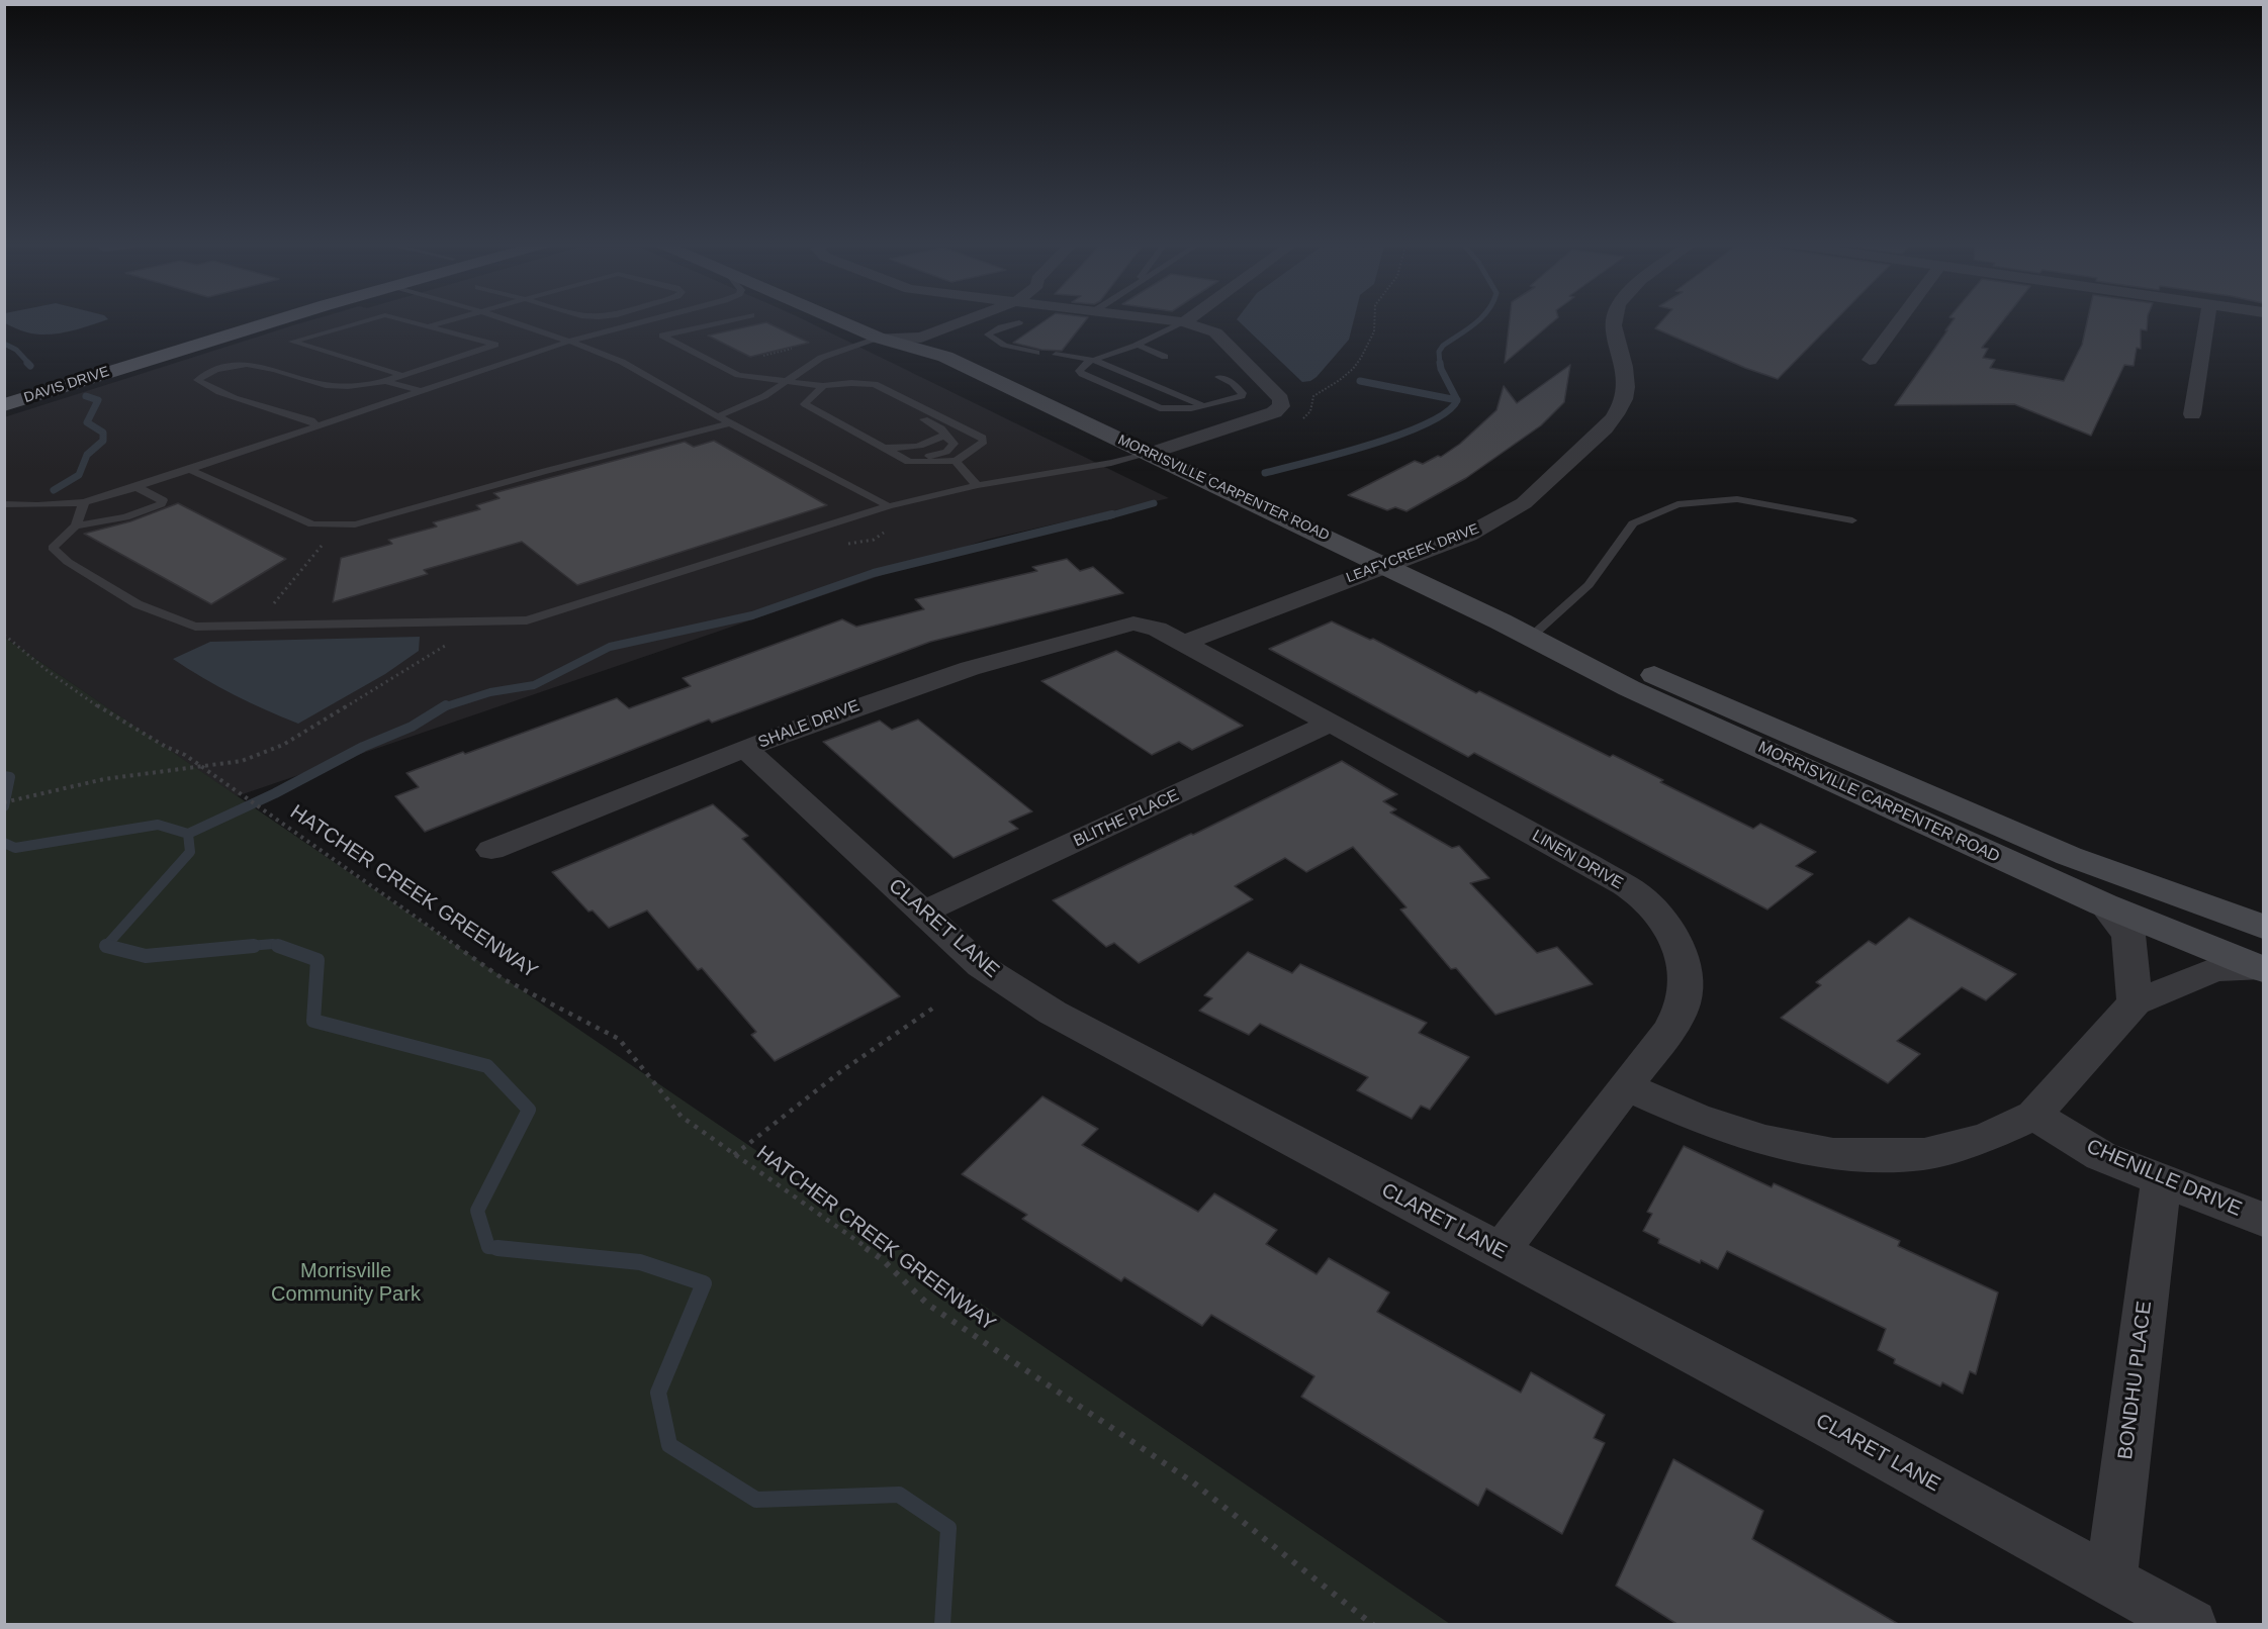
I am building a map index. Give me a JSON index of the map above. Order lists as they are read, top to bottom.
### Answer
{
  "streets": {
    "main road": ["DAVIS DRIVE", "MORRISVILLE CARPENTER ROAD"],
    "street": [
      "LEAFYCREEK DRIVE",
      "SHALE DRIVE",
      "BLITHE PLACE",
      "LINEN DRIVE",
      "CLARET LANE",
      "CHENILLE DRIVE",
      "BONDHU PLACE"
    ],
    "path": ["HATCHER CREEK GREENWAY"]
  },
  "crossings": [
    ["MORRISVILLE CARPENTER ROAD", "LEAFYCREEK DRIVE"],
    ["LEAFYCREEK DRIVE", "LINEN DRIVE"],
    ["SHALE DRIVE", "LINEN DRIVE"],
    ["SHALE DRIVE", "CLARET LANE"],
    ["BLITHE PLACE", "LINEN DRIVE"],
    ["BLITHE PLACE", "CLARET LANE"],
    ["LINEN DRIVE", "CLARET LANE"],
    ["CLARET LANE", "BONDHU PLACE"],
    ["CHENILLE DRIVE", "BONDHU PLACE"]
  ],
  "parks": ["Morrisville Community Park"]
}
